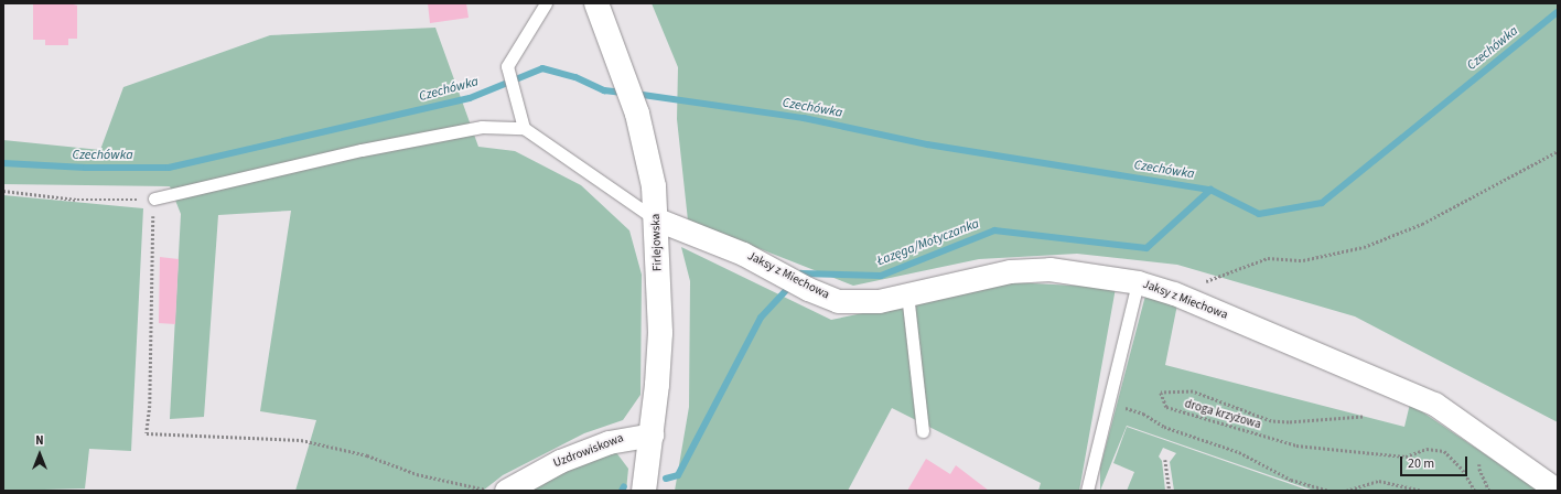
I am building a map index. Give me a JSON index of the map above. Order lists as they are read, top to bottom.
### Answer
{
  "streets": {
    "street": ["Firlejowska", "Jaksy z Miechowa", "Uzdrowiskowa"],
    "path": ["droga krzyżowa"]
  },
  "crossings": [
    ["Firlejowska", "Jaksy z Miechowa"],
    ["Firlejowska", "Uzdrowiskowa"]
  ],
  "water": ["Czechówka", "Łazęga/Motyczanka"],
  "scale_bar": "20 m",
  "north": "top"
}
